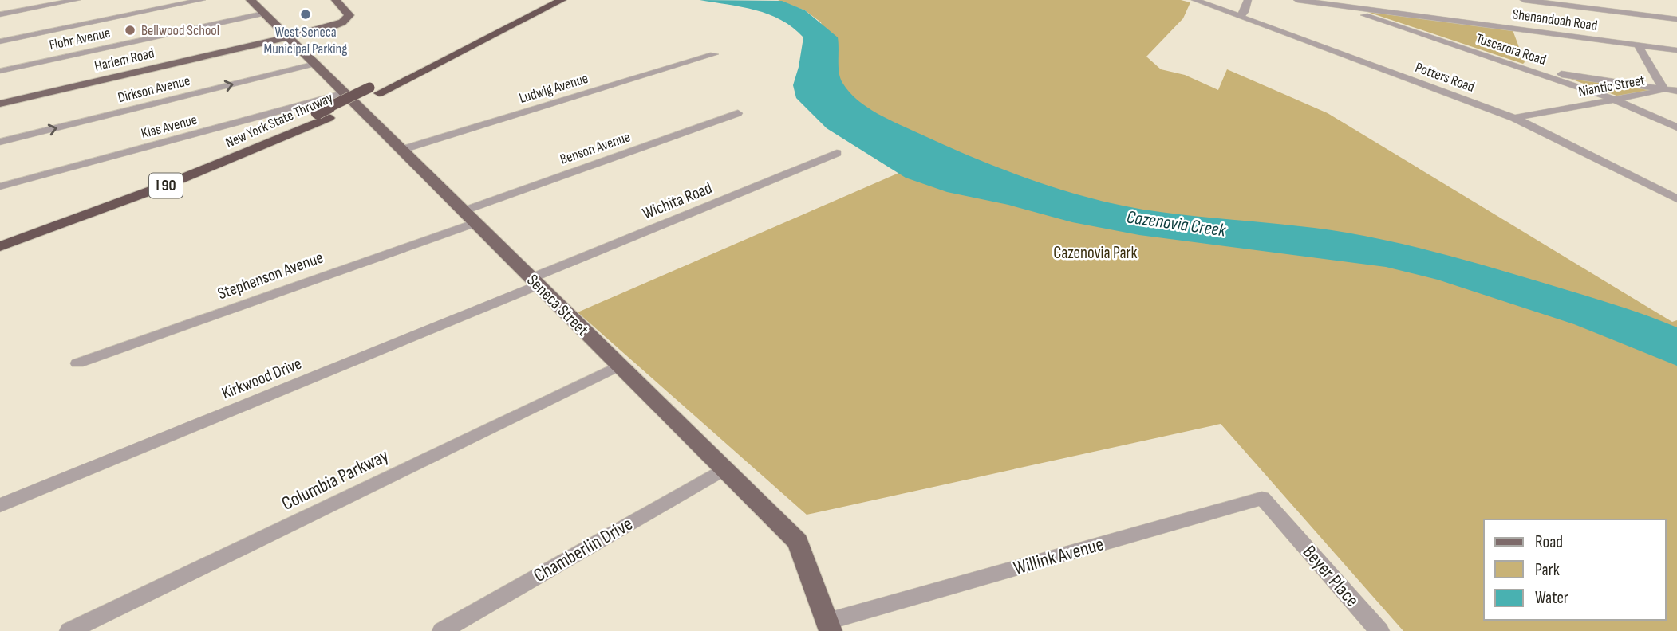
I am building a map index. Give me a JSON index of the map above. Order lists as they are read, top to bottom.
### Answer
{
  "streets": {
    "highway": ["New York State Thruway", "I 90"],
    "main road": ["Harlem Road", "Seneca Street"],
    "street": [
      "Shenandoah Road",
      "Flohr Avenue",
      "Tuscarora Road",
      "Potters Road",
      "Niantic Street",
      "Ludwig Avenue",
      "Dirkson Avenue",
      "Klas Avenue",
      "Benson Avenue",
      "Wichita Road",
      "Stephenson Avenue",
      "Kirkwood Drive",
      "Columbia Parkway",
      "Chamberlin Drive",
      "Willink Avenue",
      "Beyer Place"
    ]
  },
  "crossings": [
    ["Shenandoah Road", "Tuscarora Road"],
    ["Shenandoah Road", "Niantic Street"],
    ["Flohr Avenue", "Seneca Street"],
    ["Tuscarora Road", "Niantic Street"],
    ["Harlem Road", "Seneca Street"],
    ["Potters Road", "Niantic Street"],
    ["Ludwig Avenue", "Seneca Street"],
    ["Dirkson Avenue", "Seneca Street"],
    ["Klas Avenue", "Seneca Street"],
    ["Benson Avenue", "Seneca Street"],
    ["Wichita Road", "Seneca Street"],
    ["Wichita Road", "Kirkwood Drive"],
    ["Stephenson Avenue", "Seneca Street"],
    ["Seneca Street", "Kirkwood Drive"],
    ["Seneca Street", "Columbia Parkway"],
    ["Seneca Street", "Chamberlin Drive"],
    ["Seneca Street", "Willink Avenue"],
    ["Willink Avenue", "Beyer Place"]
  ],
  "water": ["Cazenovia Creek"],
  "parks": ["Cazenovia Park"],
  "places": ["West Seneca Municipal Parking", "Bellwood School"],
  "legend": ["Road", "Park", "Water"]
}
